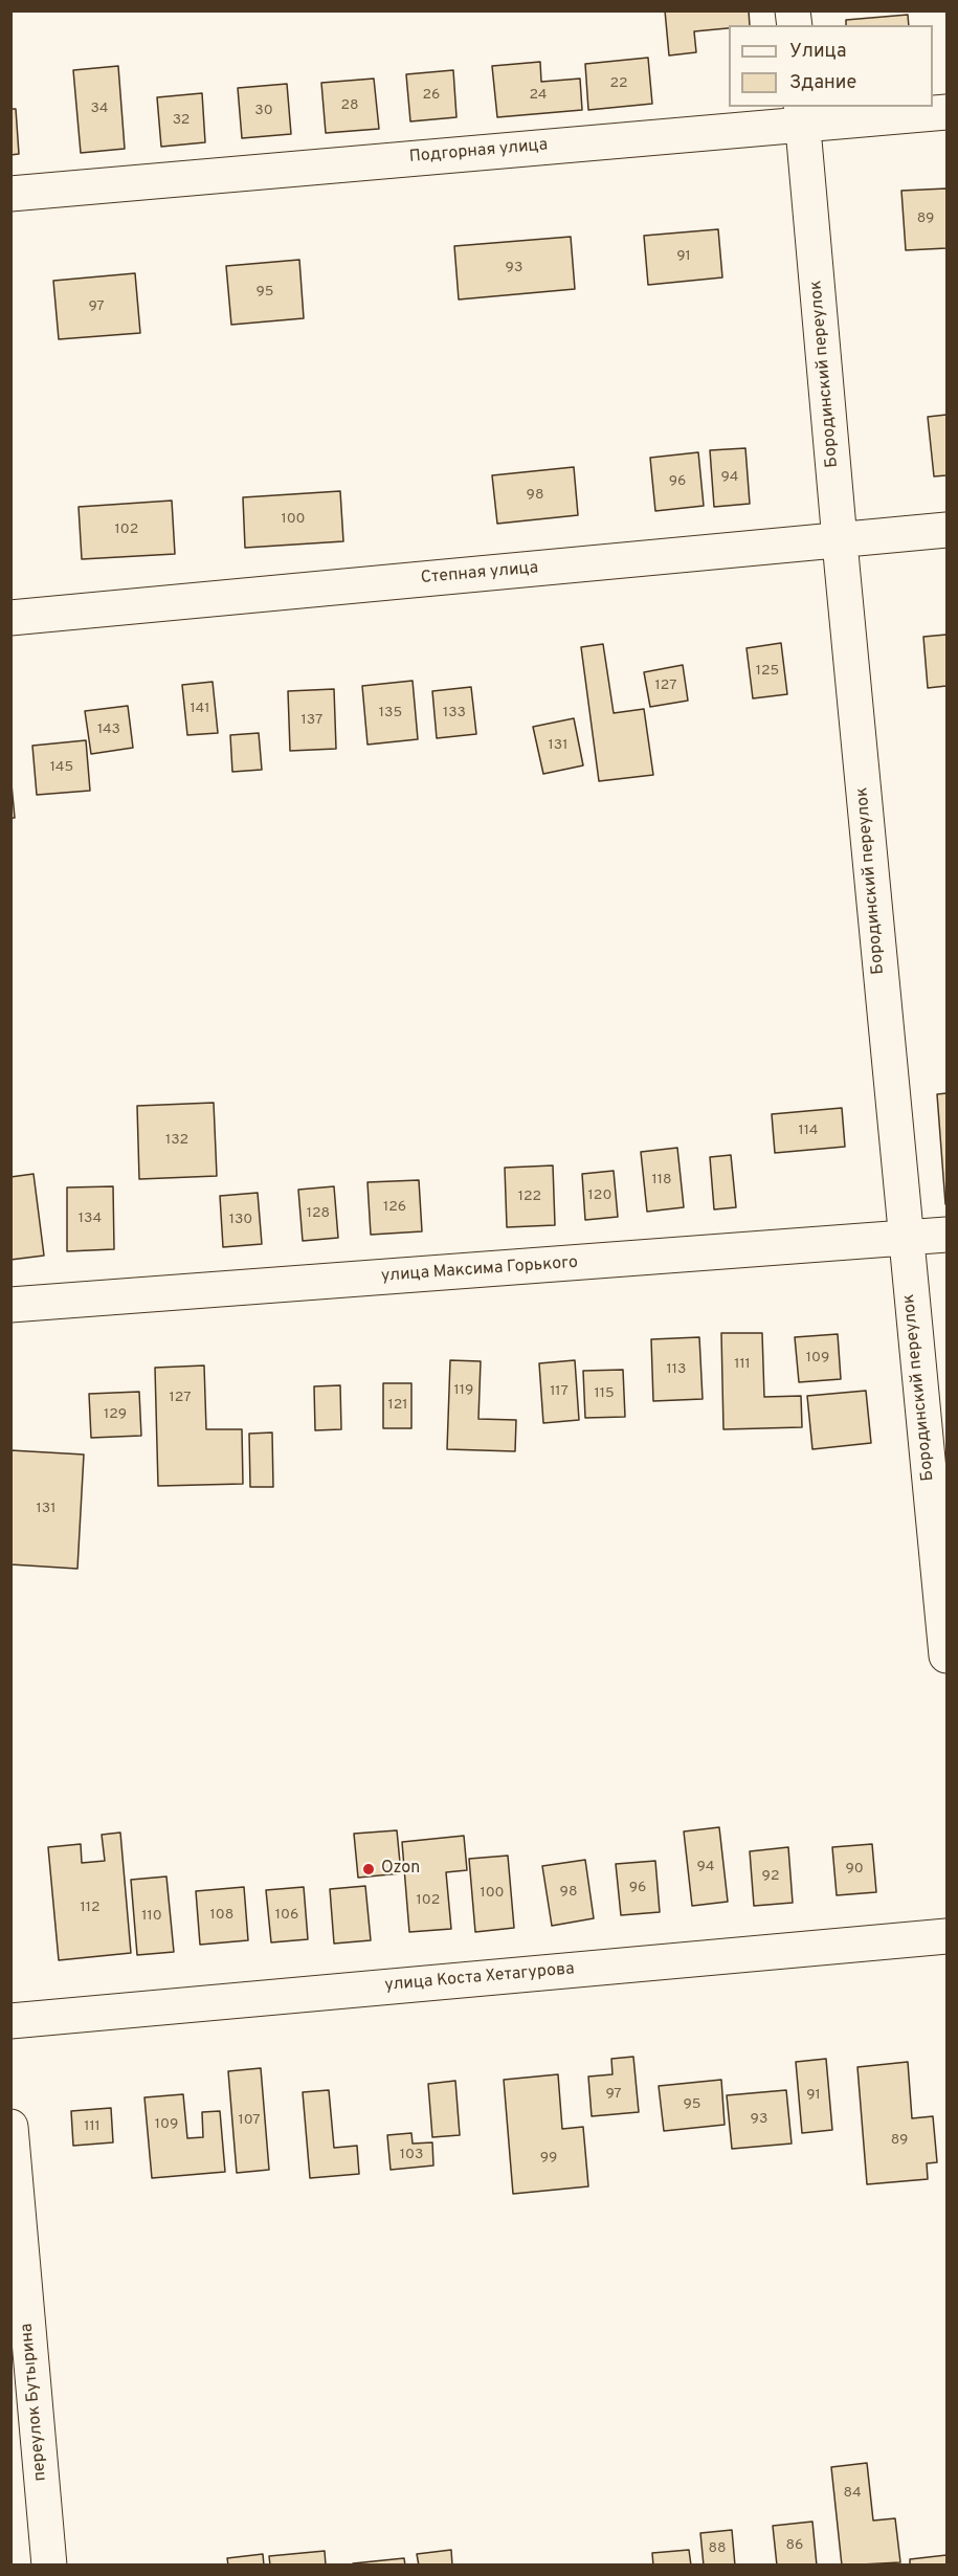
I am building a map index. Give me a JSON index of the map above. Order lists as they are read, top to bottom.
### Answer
{
  "streets": {
    "street": [
      "Подгорная улица",
      "Бородинский переулок",
      "Степная улица",
      "улица Максима Горького",
      "улица Коста Хетагурова",
      "переулок Бутырина"
    ]
  },
  "crossings": [
    ["Подгорная улица", "Бородинский переулок"],
    ["Бородинский переулок", "Степная улица"],
    ["Бородинский переулок", "улица Максима Горького"]
  ],
  "places": ["Ozon"],
  "house_numbers": [
    "22",
    "26",
    "24",
    "28",
    "34",
    "30",
    "32",
    "89",
    "91",
    "93",
    "95",
    "97",
    "94",
    "96",
    "98",
    "100",
    "102",
    "125",
    "127",
    "141",
    "135",
    "133",
    "137",
    "143",
    "131",
    "145",
    "114",
    "132",
    "118",
    "120",
    "122",
    "126",
    "128",
    "134",
    "130",
    "109",
    "111",
    "113",
    "119",
    "117",
    "115",
    "127",
    "121",
    "129",
    "131",
    "94",
    "90",
    "92",
    "96",
    "98",
    "100",
    "102",
    "112",
    "108",
    "106",
    "110",
    "97",
    "91",
    "95",
    "93",
    "107",
    "109",
    "111",
    "89",
    "103",
    "99",
    "84",
    "86",
    "88"
  ],
  "legend": ["Улица", "Здание"]
}
